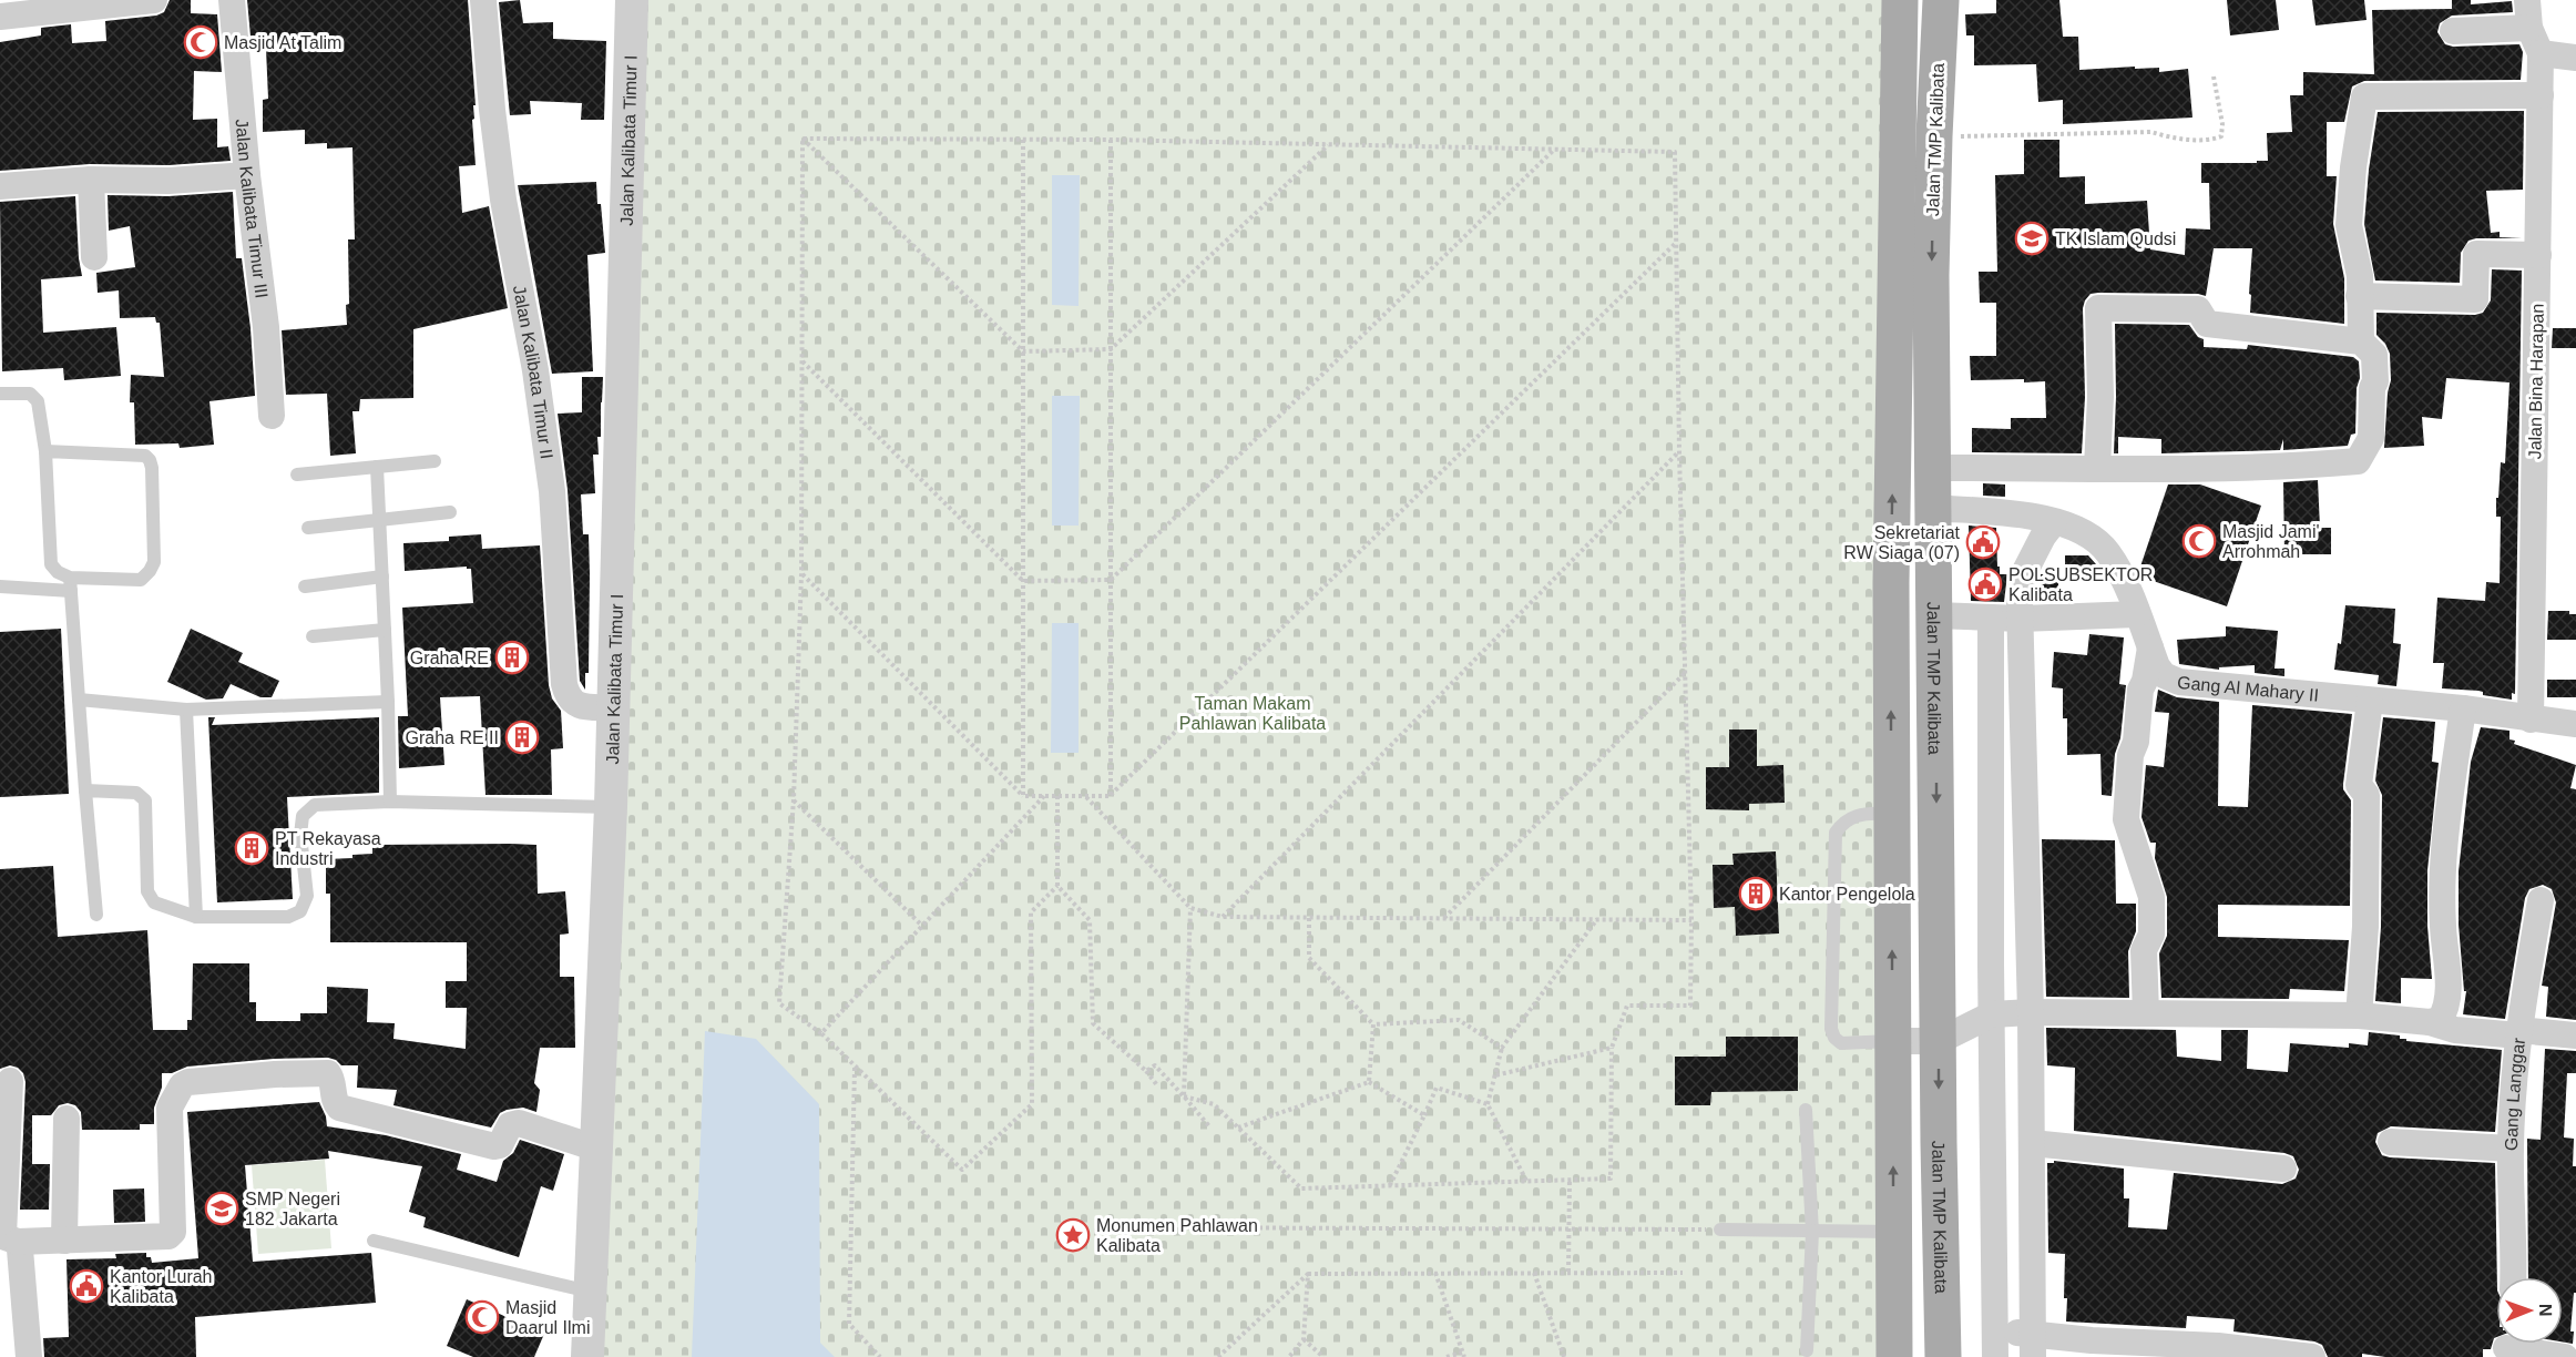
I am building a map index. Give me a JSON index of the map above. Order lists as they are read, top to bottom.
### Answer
{
  "streets": {
    "main road": ["Jalan TMP Kalibata"],
    "street": [
      "Jalan Kalibata Timur I",
      "Jalan Kalibata Timur III",
      "Jalan Kalibata Timur II",
      "Jalan Bina Harapan",
      "Gang Al Mahary II",
      "Gang Langgar"
    ]
  },
  "crossings": [
    ["Jalan Kalibata Timur I", "Jalan Kalibata Timur II"],
    ["Jalan TMP Kalibata", "Gang Al Mahary II"],
    ["Jalan Bina Harapan", "Gang Al Mahary II"]
  ],
  "parks": ["Taman Makam Pahlawan Kalibata"],
  "places": {
    "mosque": ["Masjid At Talim", "Masjid Jami' Arrohmah", "Masjid Daarul Ilmi"],
    "school or university": ["TK Islam Qudsi", "SMP Negeri 182 Jakarta"],
    "public building": ["Sekretariat RW Siaga (07)", "POLSUBSEKTOR Kalibata", "Kantor Lurah Kalibata"],
    "building": [
      "Graha RE",
      "Graha RE II",
      "PT Rekayasa Industri",
      "Kantor Pengelola"
    ],
    "place": ["Monumen Pahlawan Kalibata"]
  },
  "north": "right"
}
